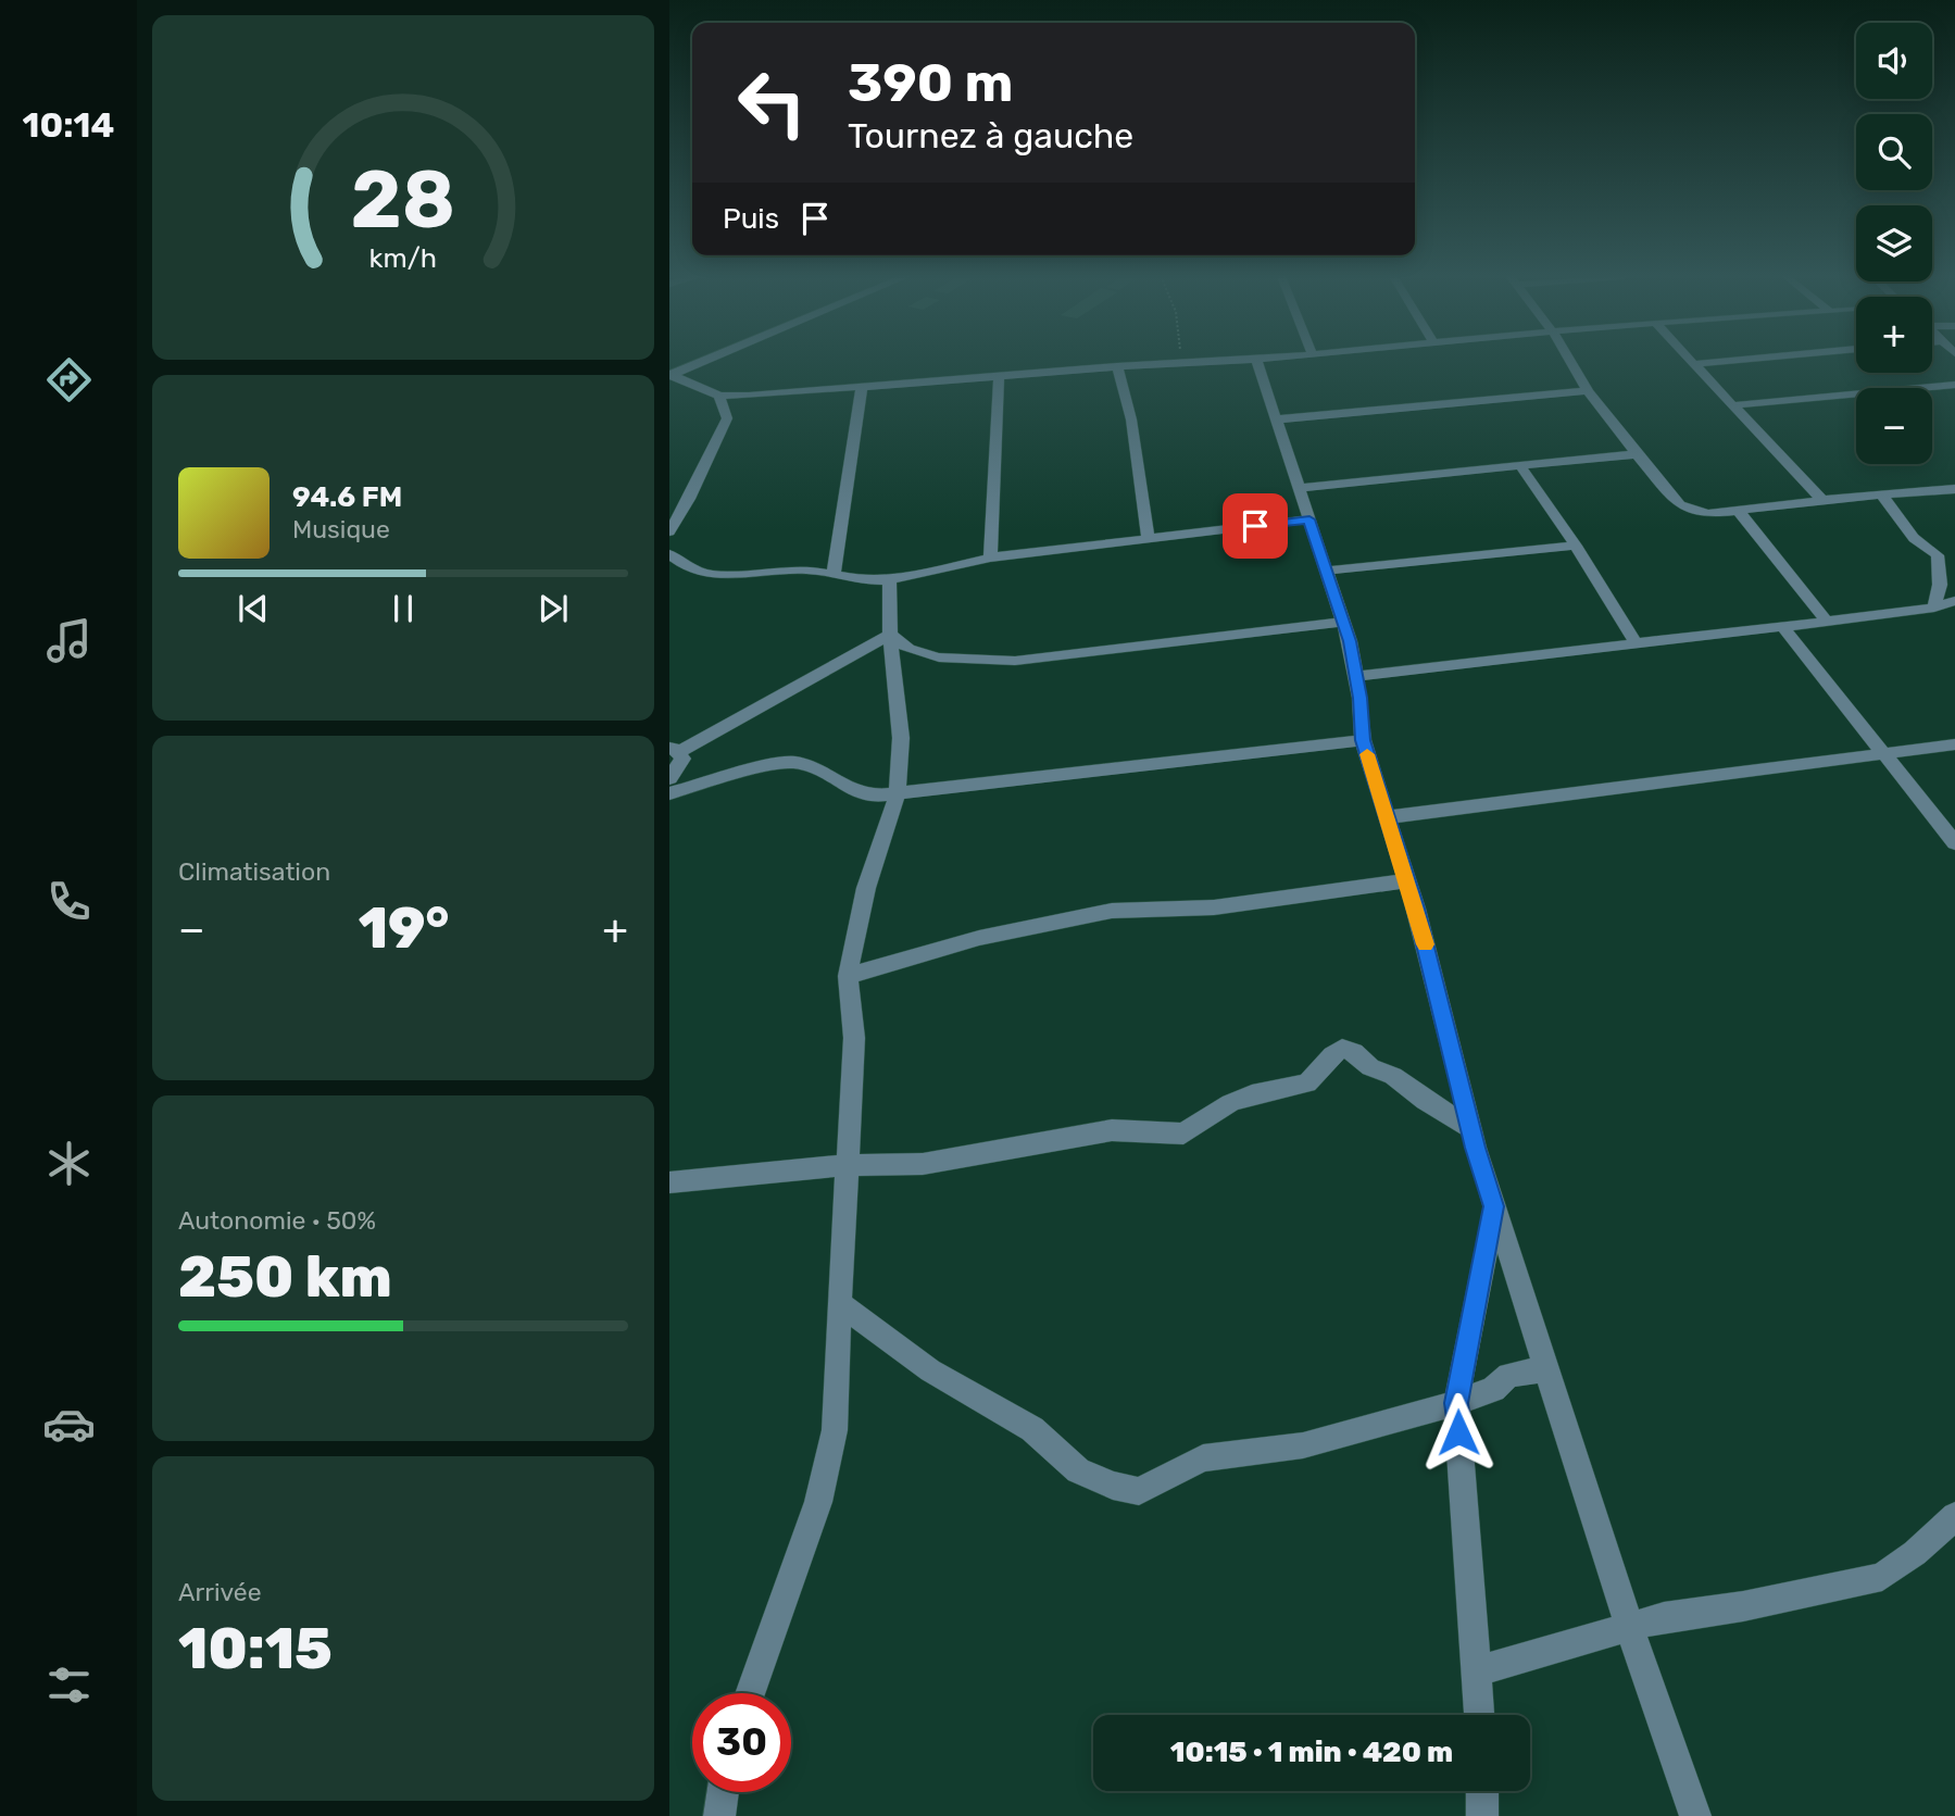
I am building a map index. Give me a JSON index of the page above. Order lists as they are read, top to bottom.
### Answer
{
  "page": {
    "tabs": "10:14",
    "map_buttons": ["+", "−"],
    "turn": ["390 m", "Tournez à gauche"],
    "then": "Puis",
    "song": ["94.6 FM", "Musique"],
    "tile": [
      "Climatisation",
      ["Autonomie · 50%", "250 km"],
      ["Arrivée", "10:15"]
    ],
    "heat": ["−", "19°", "+"],
    "limit": "30",
    "trip": "10:15 · 1 min · 420 m",
    "gauge": ["28", "km/h"]
  }
}
